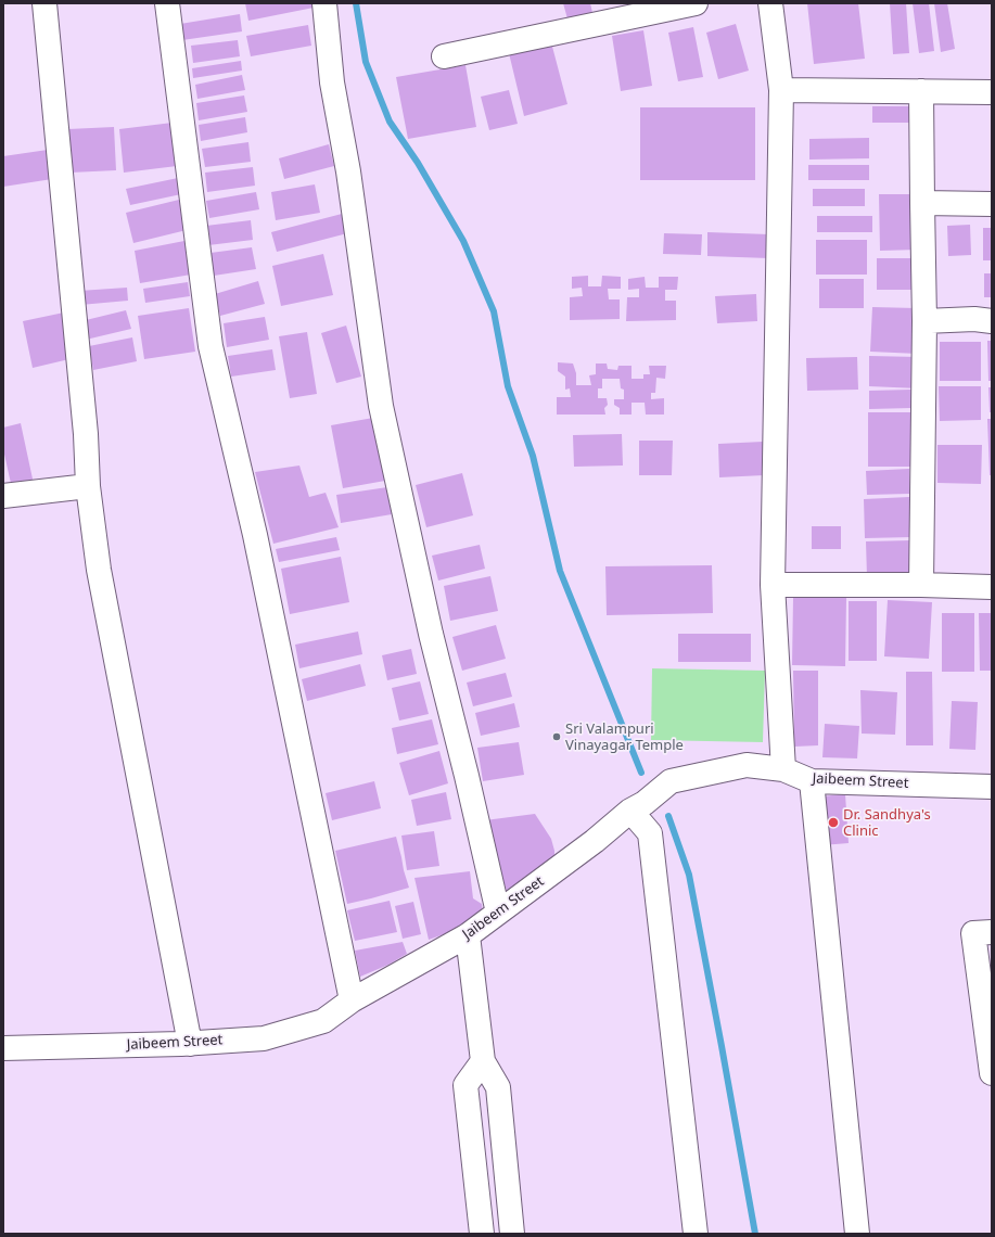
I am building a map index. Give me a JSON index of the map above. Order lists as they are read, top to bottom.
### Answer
{
  "streets": {
    "street": ["Jaibeem Street"]
  },
  "places": ["Sri Valampuri Vinayagar Temple", "Dr. Sandhya's Clinic"]
}
